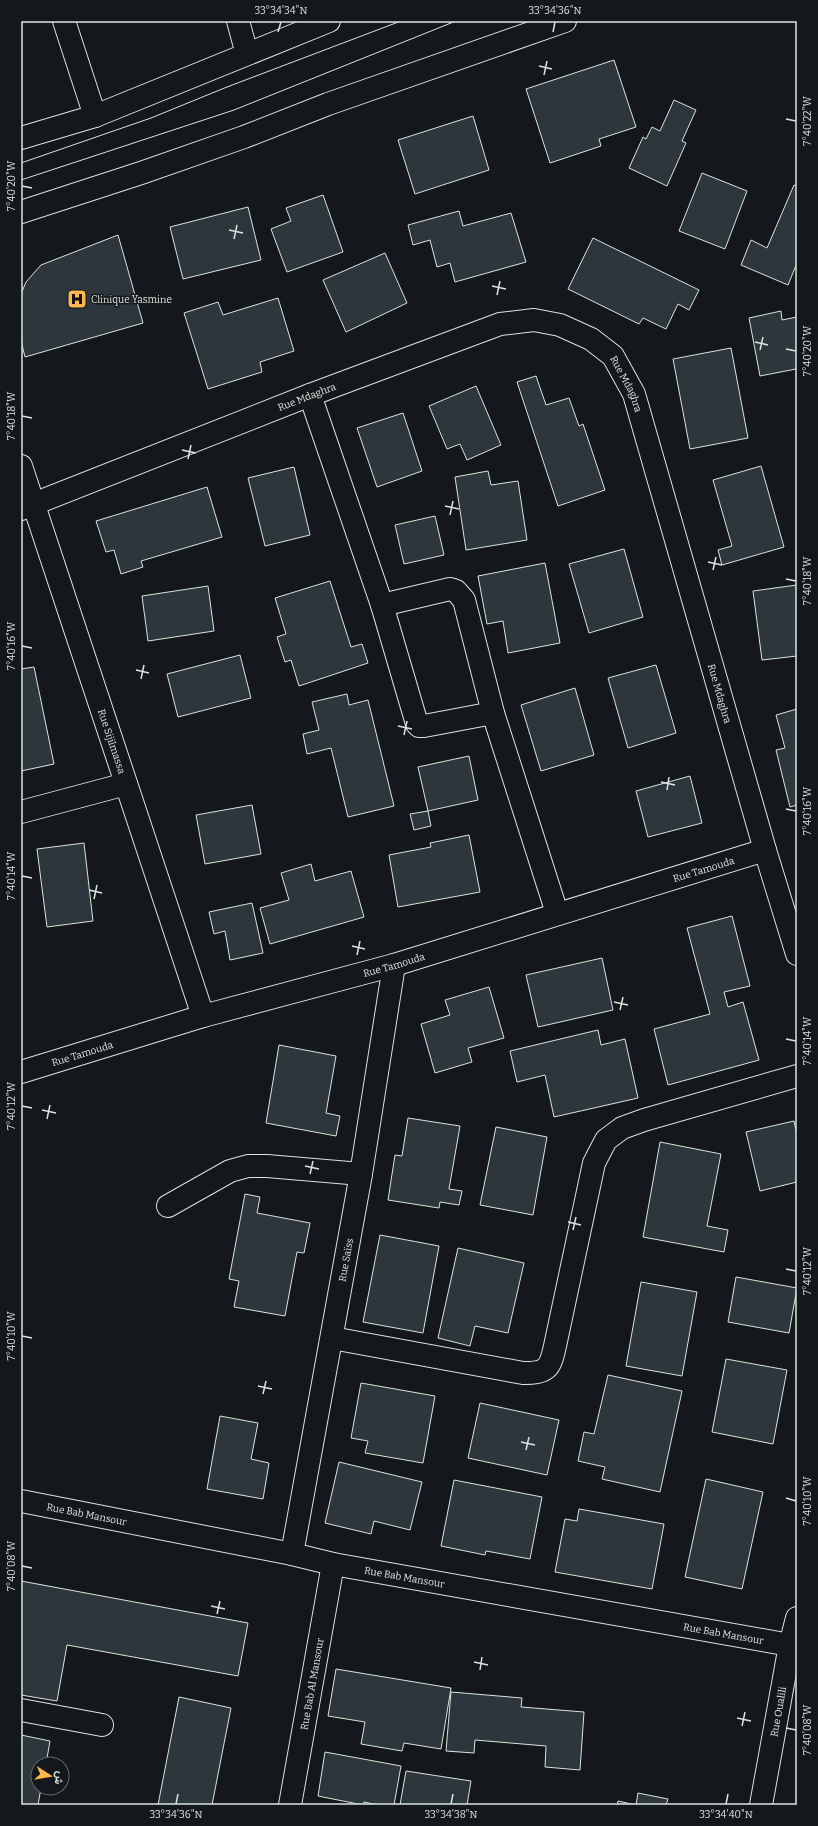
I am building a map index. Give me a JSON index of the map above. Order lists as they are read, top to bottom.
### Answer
{
  "streets": {
    "street": [
      "Rue Mdaghra",
      "Rue Sijilmassa",
      "Rue Tamouda",
      "Rue Saïss",
      "Rue Bab Mansour",
      "Rue Bab Al Mansour",
      "Rue Oualili"
    ]
  },
  "crossings": [
    ["Rue Mdaghra", "Rue Sijilmassa"],
    ["Rue Mdaghra", "Rue Tamouda"],
    ["Rue Sijilmassa", "Rue Tamouda"],
    ["Rue Tamouda", "Rue Saïss"],
    ["Rue Saïss", "Rue Bab Mansour"],
    ["Rue Bab Mansour", "Rue Bab Al Mansour"],
    ["Rue Bab Mansour", "Rue Oualili"]
  ],
  "places": {
    "hospital": ["Clinique Yasmine"]
  },
  "north": "right",
  "coordinates": [
    "33°34'34\"N",
    "33°34'36\"N",
    "7°40'22\"W",
    "7°40'20\"W",
    "7°40'18\"W",
    "7°40'16\"W",
    "7°40'14\"W",
    "7°40'12\"W",
    "7°40'10\"W",
    "7°40'08\"W",
    "33°34'38\"N",
    "33°34'40\"N"
  ]
}
